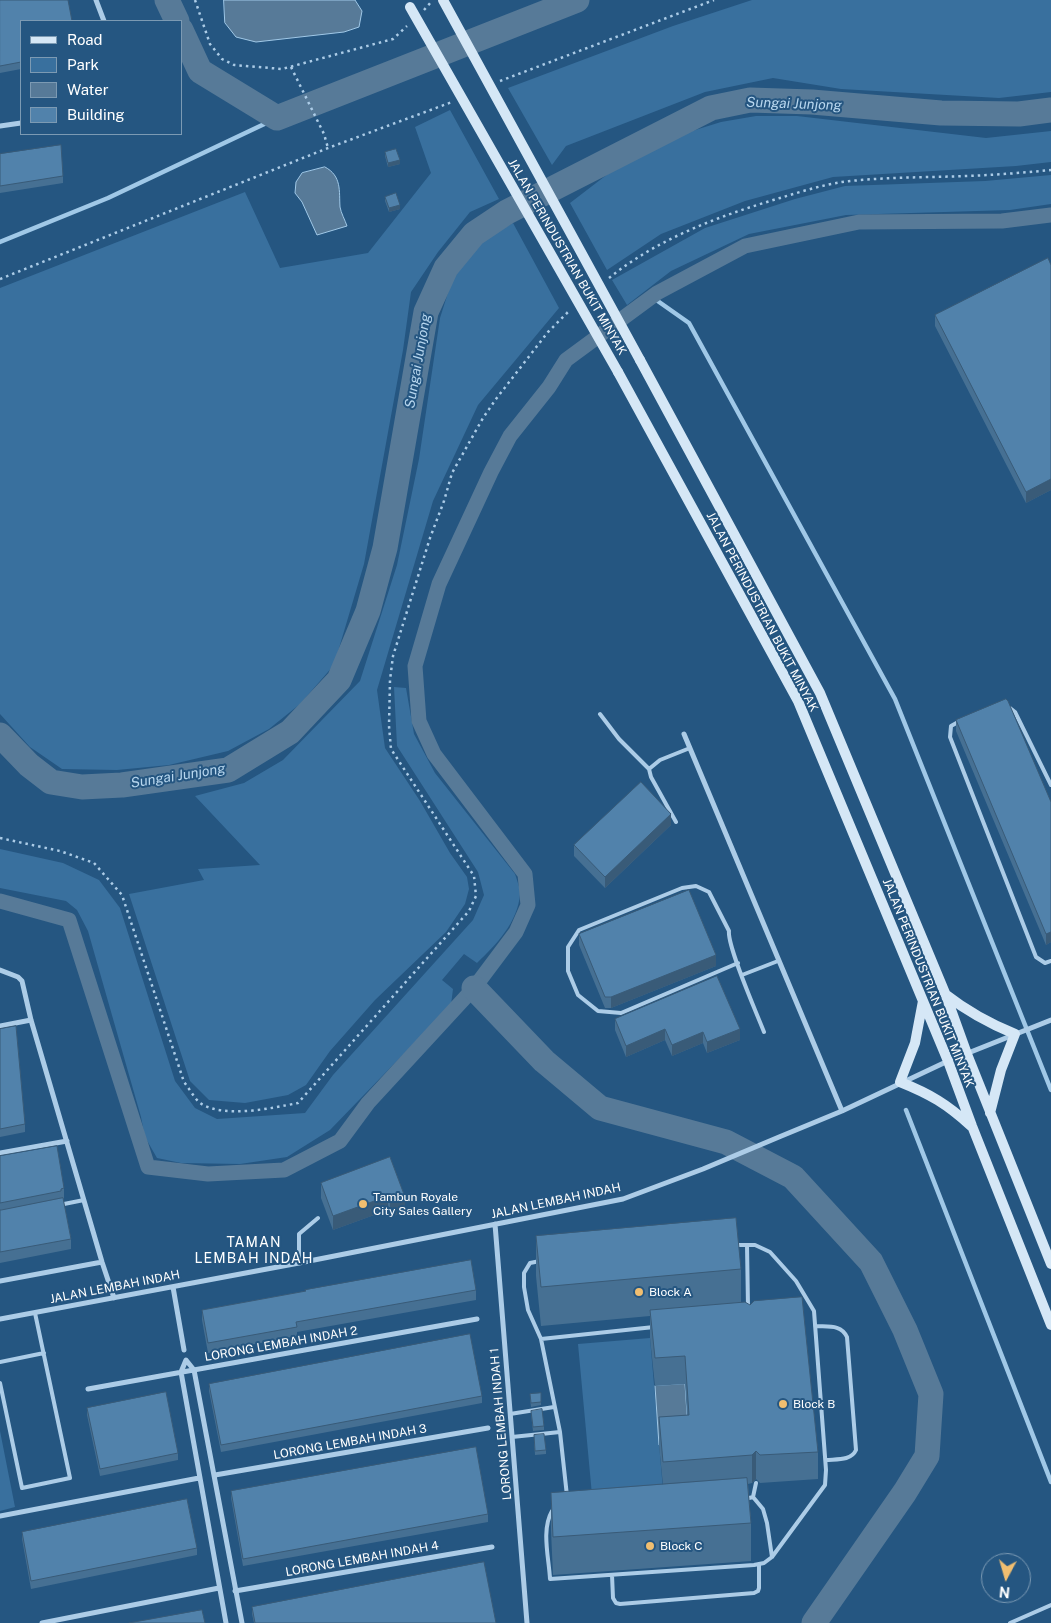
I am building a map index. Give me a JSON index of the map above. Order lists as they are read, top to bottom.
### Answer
{
  "streets": {
    "main road": ["JALAN PERINDUSTRIAN BUKIT MINYAK"],
    "street": [
      "JALAN LEMBAH INDAH",
      "LORONG LEMBAH INDAH 2",
      "LORONG LEMBAH INDAH 1",
      "LORONG LEMBAH INDAH 3",
      "LORONG LEMBAH INDAH 4"
    ]
  },
  "crossings": [
    ["JALAN PERINDUSTRIAN BUKIT MINYAK", "JALAN LEMBAH INDAH"],
    ["JALAN LEMBAH INDAH", "LORONG LEMBAH INDAH 1"]
  ],
  "districts": ["TAMAN LEMBAH INDAH"],
  "water": ["Sungai Junjong"],
  "places": [
    "Tambun Royale City Sales Gallery",
    "Block A",
    "Block B",
    "Block C"
  ],
  "legend": [
    "Road",
    "Park",
    "Water",
    "Building"
  ],
  "north": "bottom"
}
